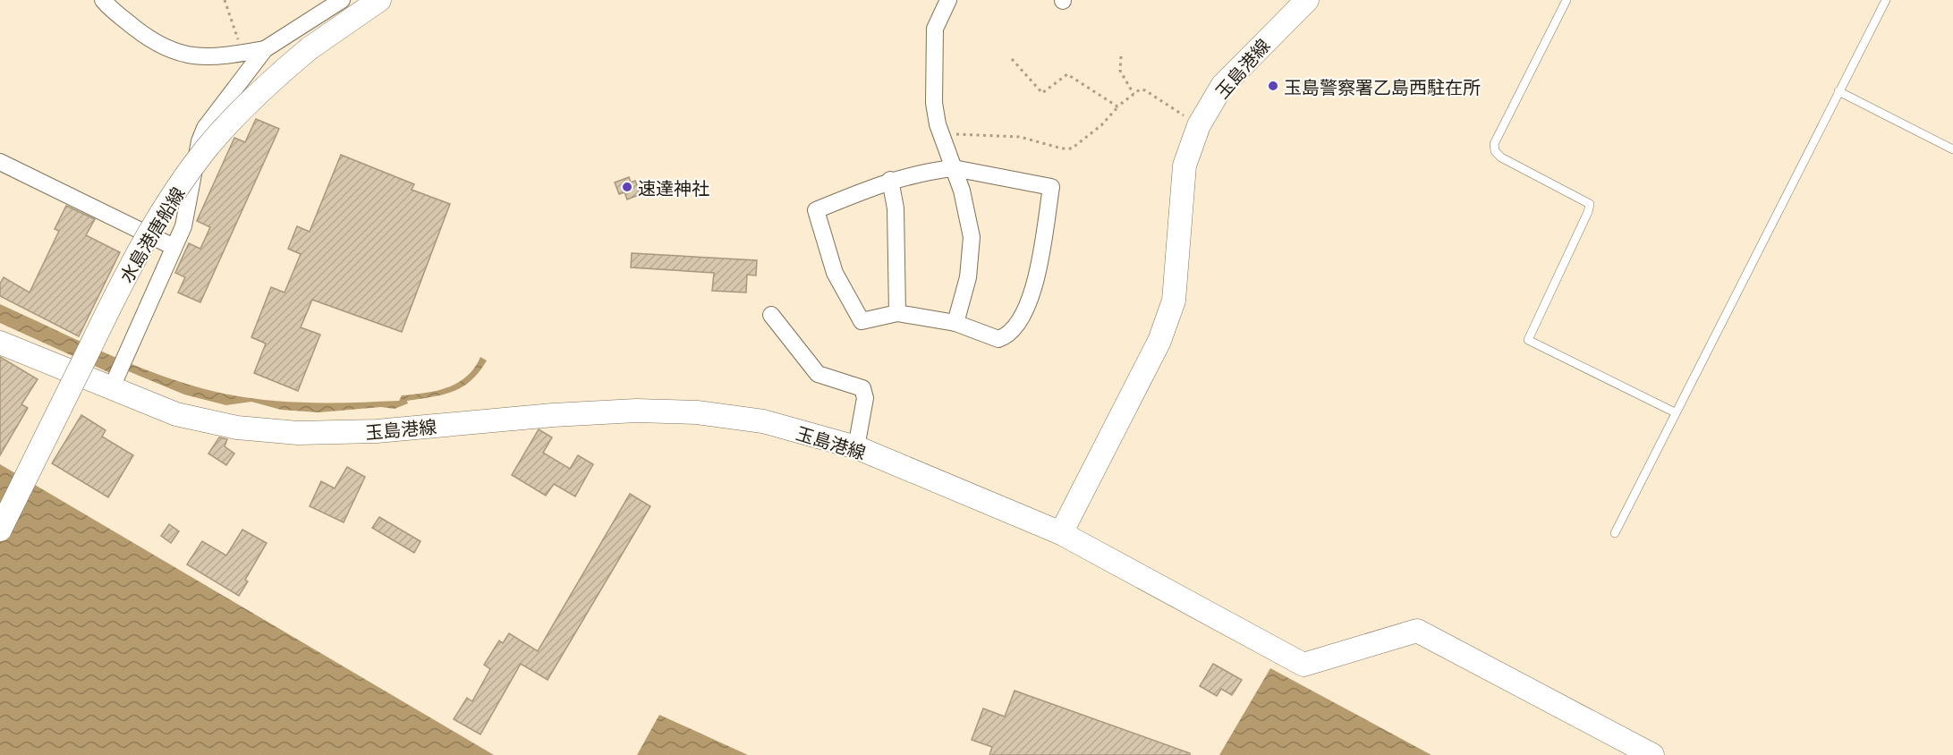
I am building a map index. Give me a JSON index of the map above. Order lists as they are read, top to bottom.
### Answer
{
  "streets": {
    "main road": ["玉島港線", "水島港唐船線"]
  },
  "places": ["玉島警察署乙島西駐在所", "速達神社"]
}
